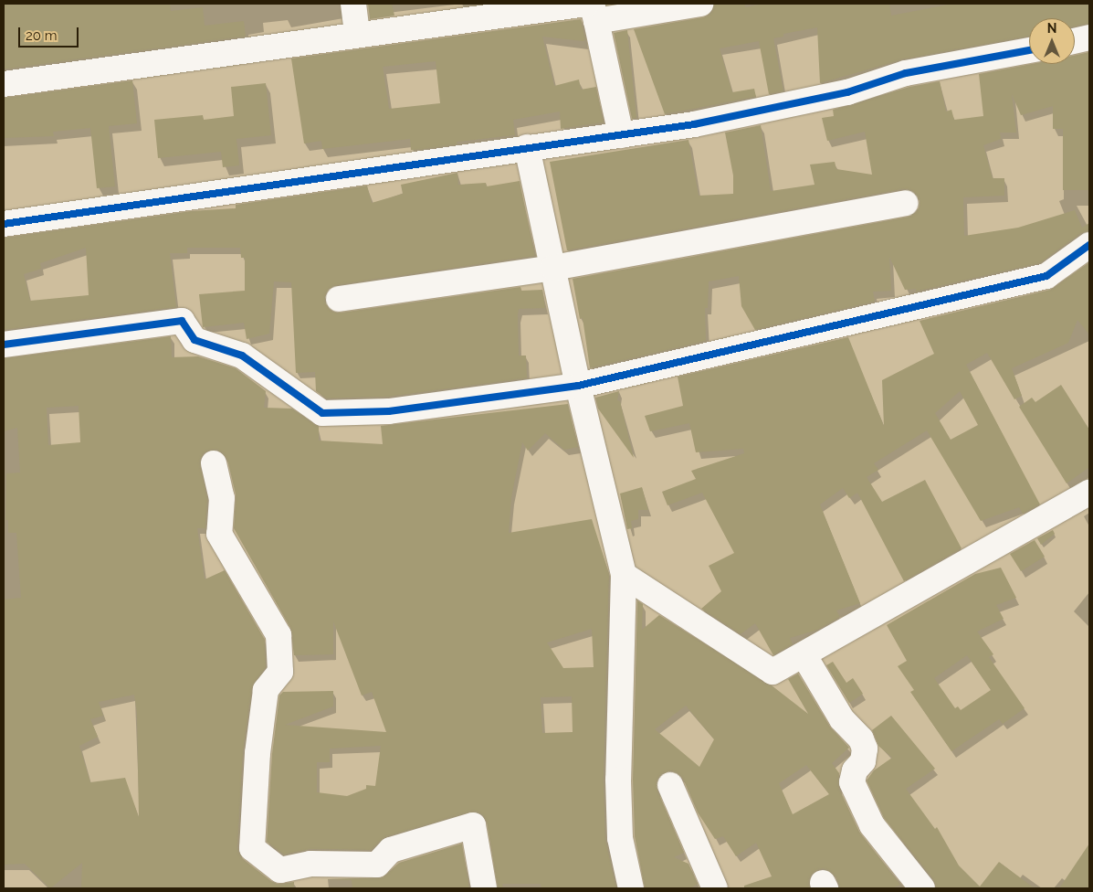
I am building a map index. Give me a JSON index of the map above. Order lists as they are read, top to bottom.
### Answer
{
  "scale_bar": "20 m",
  "north": "top"
}
